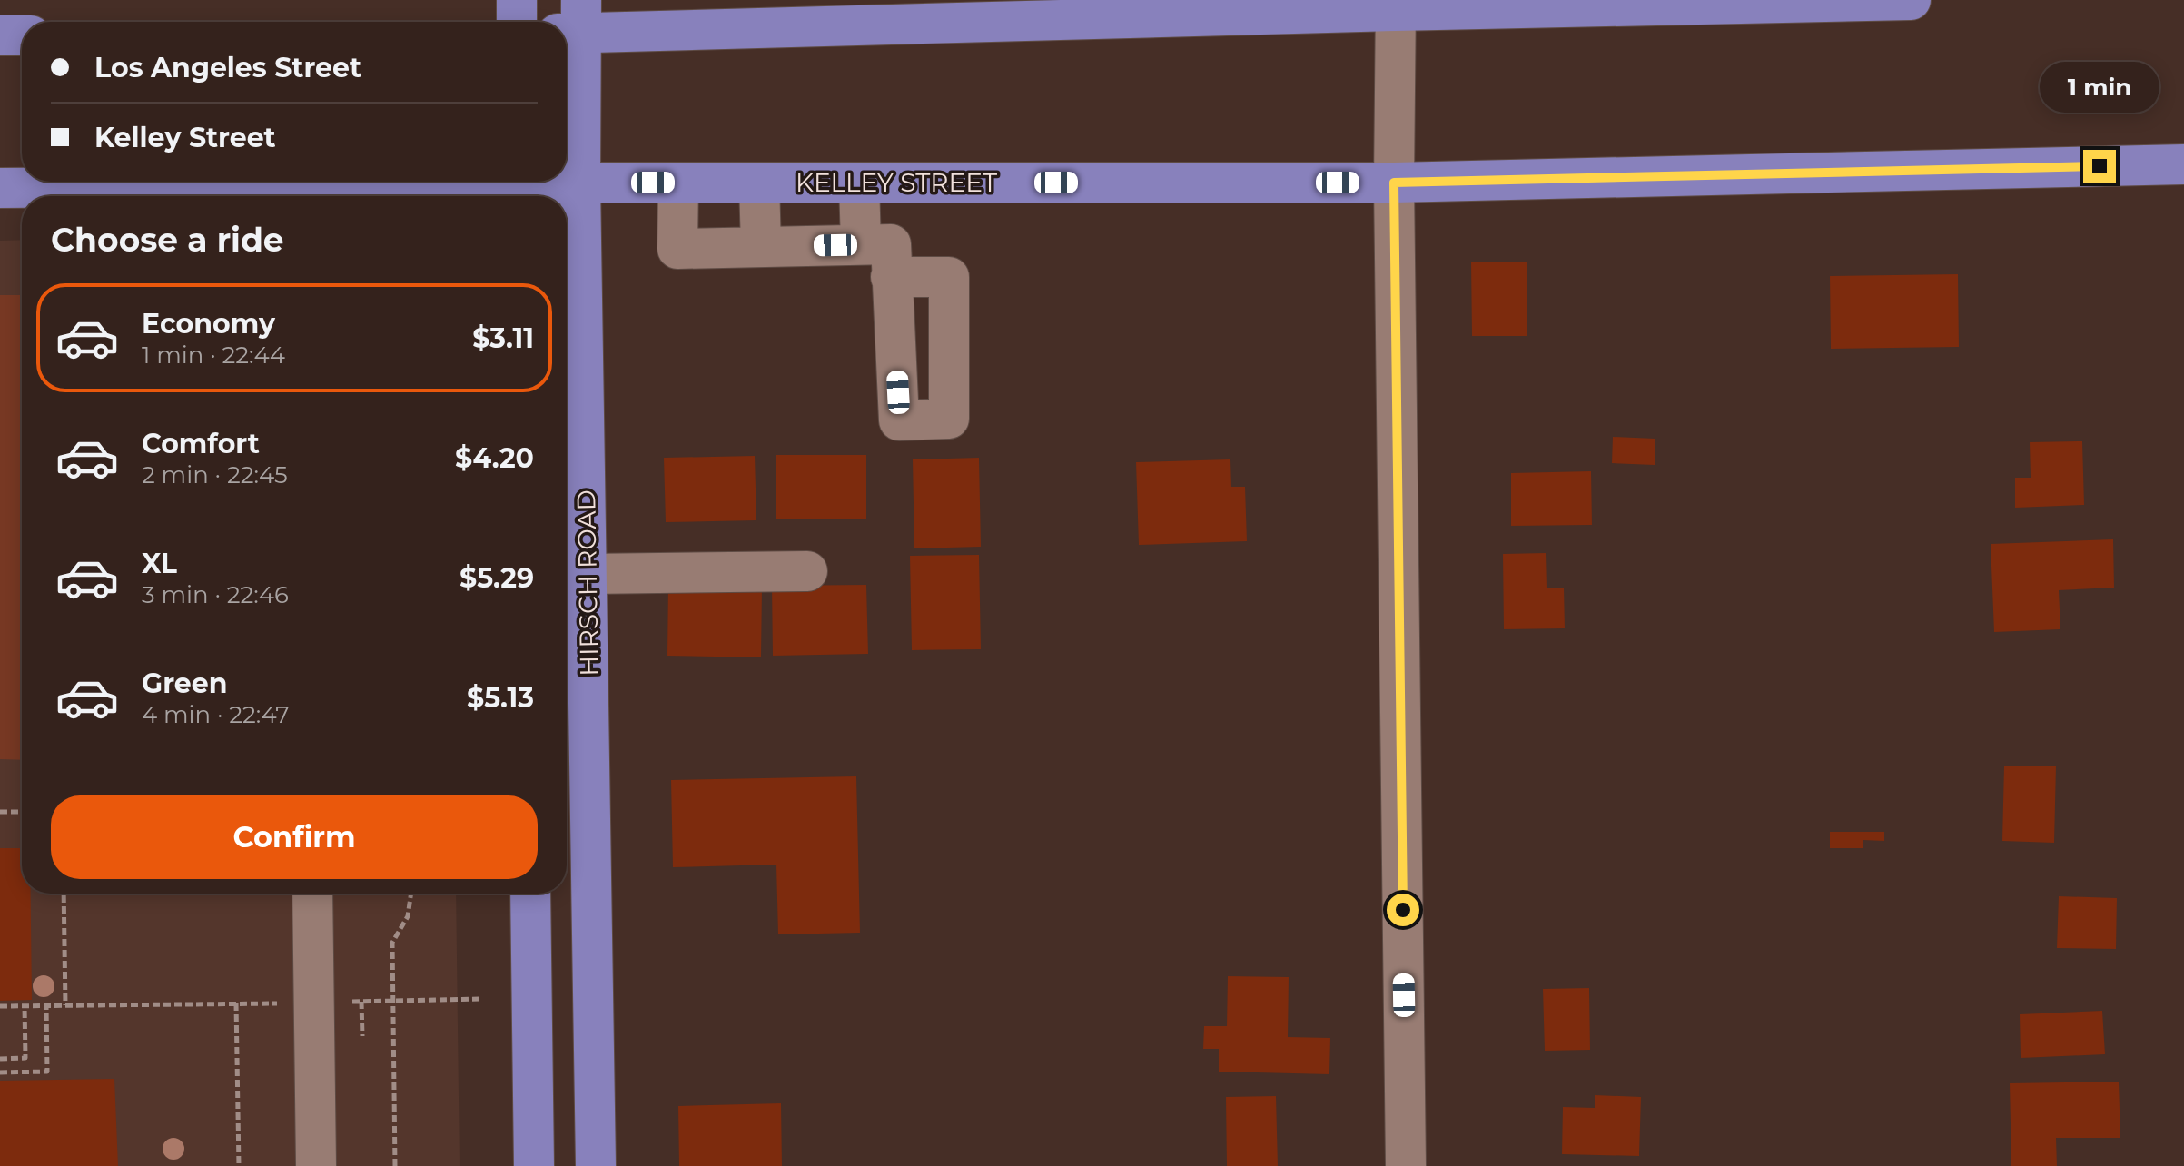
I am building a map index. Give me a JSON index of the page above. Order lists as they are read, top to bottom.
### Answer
{
  "streets": {
    "main road": ["KELLEY STREET", "HIRSCH ROAD"]
  },
  "crossings": [
    ["KELLEY STREET", "HIRSCH ROAD"]
  ],
  "page": {
    "banner": ["Los Angeles Street", "Kelley Street"],
    "bubble": "1 min",
    "heading": "Choose a ride",
    "list": [
      {
        "name": "Economy",
        "note": "1 min · 22:44",
        "value": "$3.11"
      },
      {
        "name": "Comfort",
        "note": "2 min · 22:45",
        "value": "$4.20"
      },
      {
        "name": "XL",
        "note": "3 min · 22:46",
        "value": "$5.29"
      },
      {
        "name": "Green",
        "note": "4 min · 22:47",
        "value": "$5.13"
      }
    ],
    "buttons": "Confirm"
  }
}
